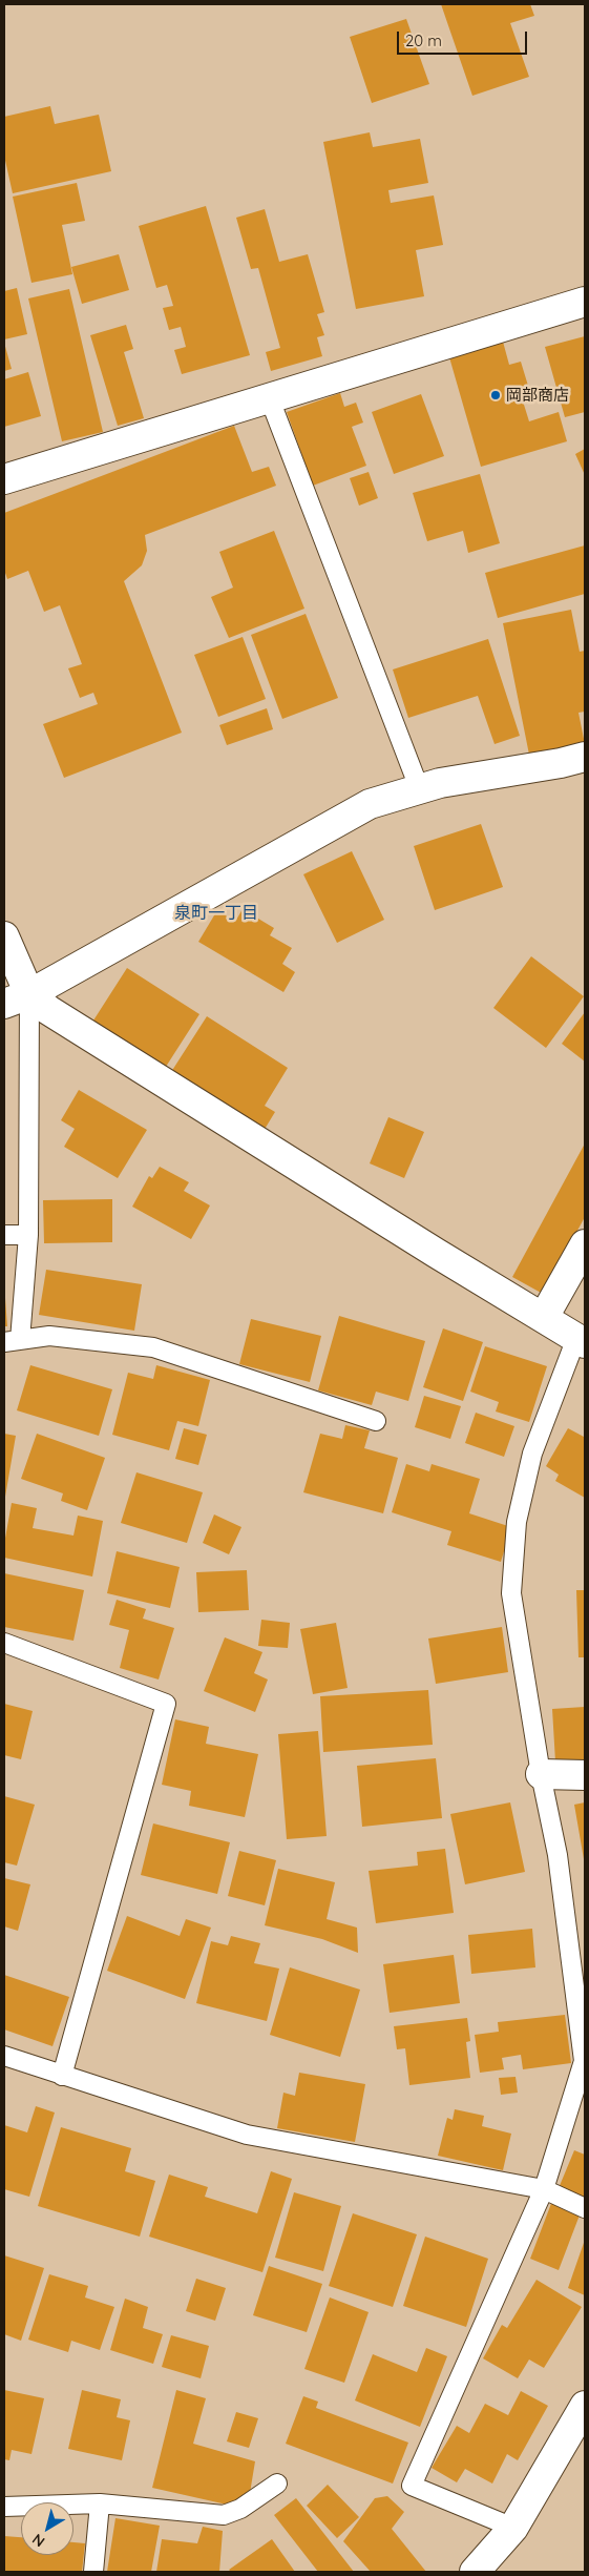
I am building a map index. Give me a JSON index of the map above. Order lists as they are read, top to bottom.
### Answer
{
  "districts": ["泉町一丁目"],
  "places": ["岡部商店"],
  "scale_bar": "20 m",
  "north": "bottom left"
}
